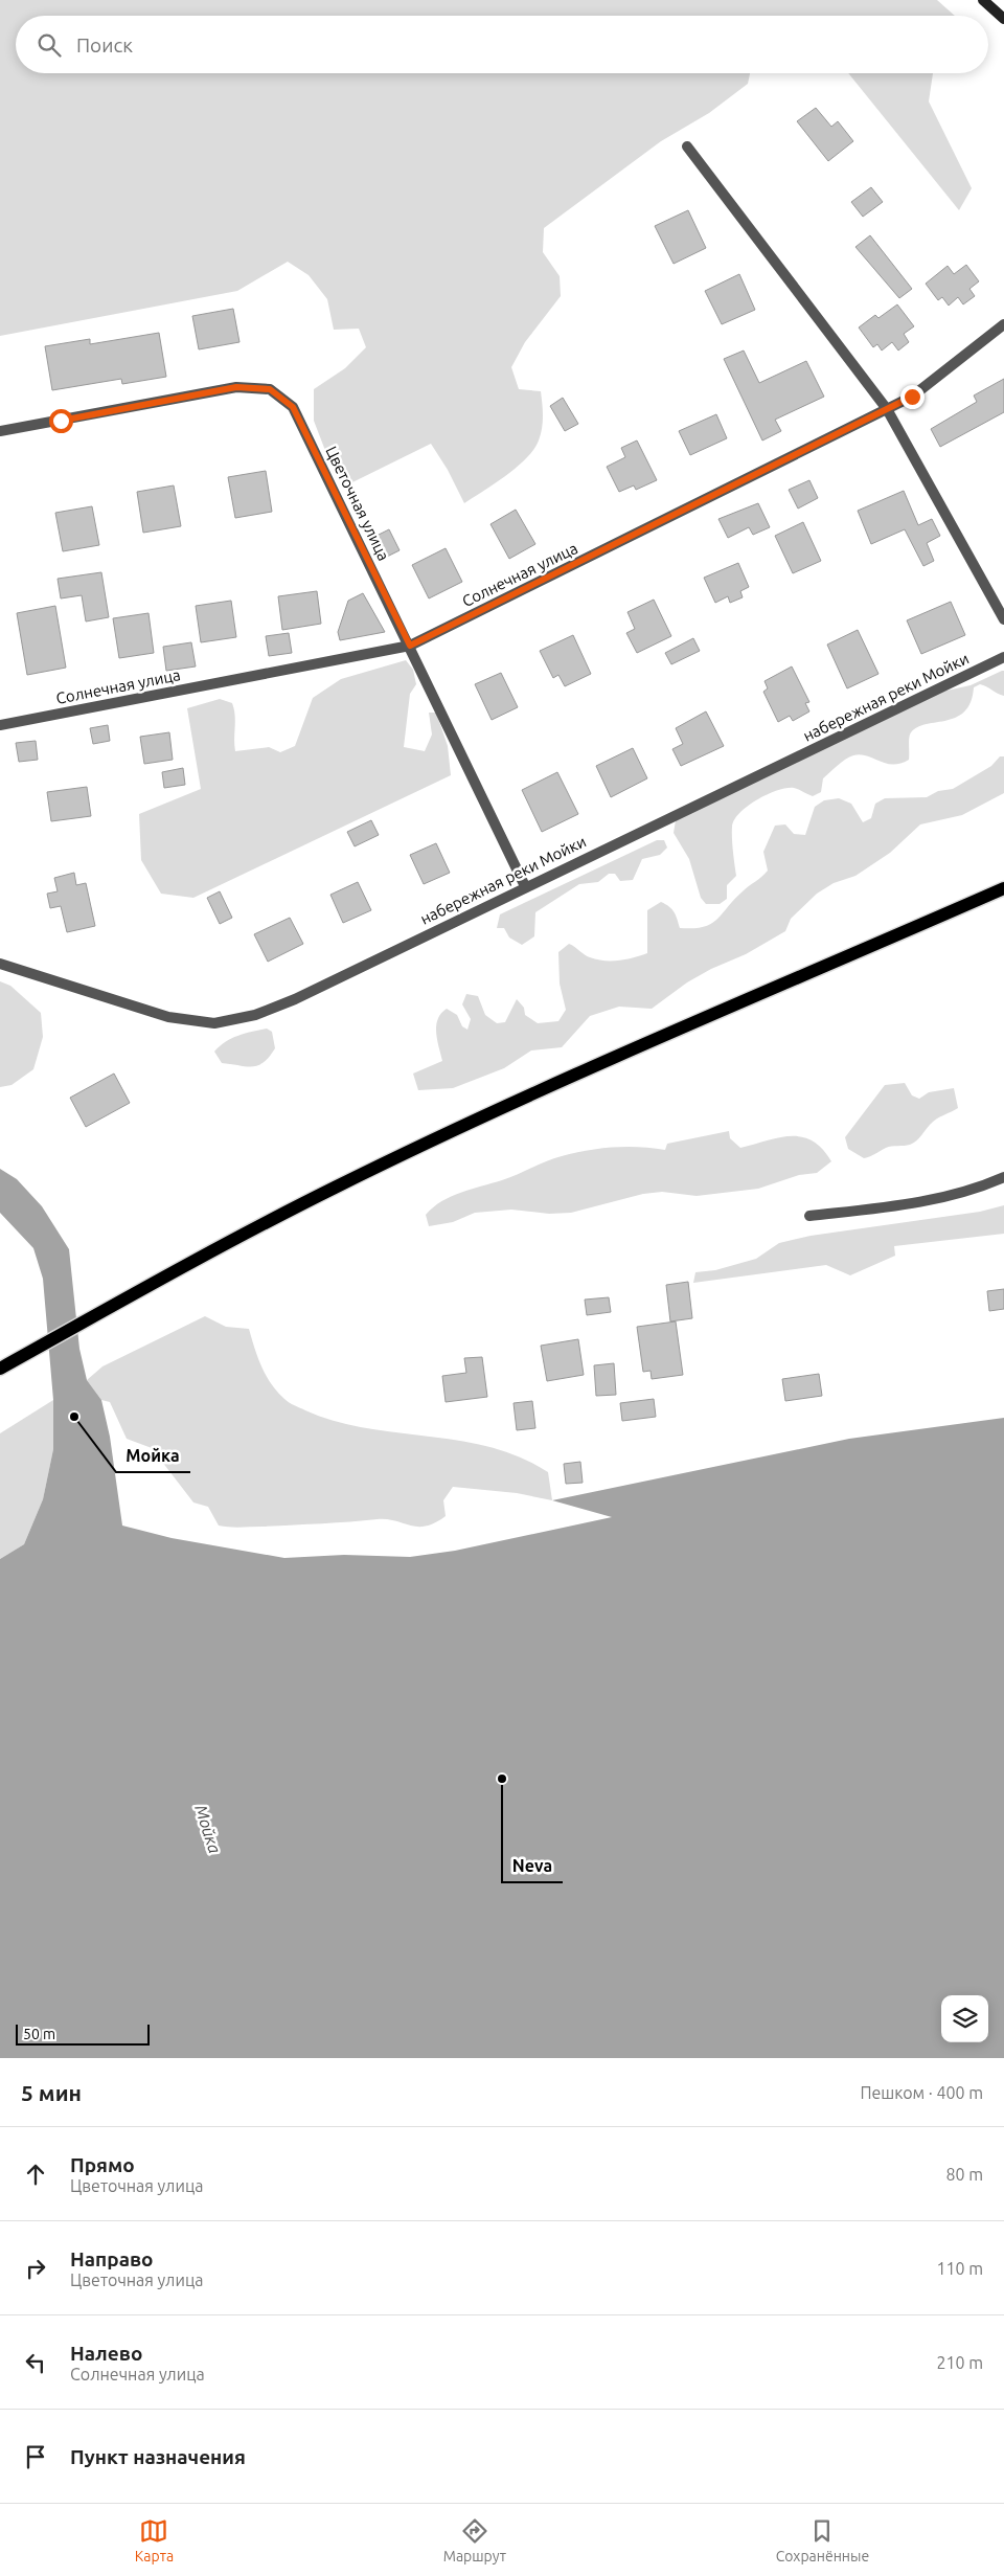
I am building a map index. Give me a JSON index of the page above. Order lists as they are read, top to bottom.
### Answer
{
  "streets": {
    "street": ["Цветочная улица", "Солнечная улица", "набережная реки Мойки"]
  },
  "crossings": [
    ["Цветочная улица", "Солнечная улица"],
    ["Цветочная улица", "набережная реки Мойки"]
  ],
  "water": ["Мойка"],
  "places": ["Мойка", "Neva"],
  "scale_bar": "50 m",
  "page": {
    "search": "Поиск",
    "scale": "50 m",
    "heading": ["5 мин", "Пешком · 400 m"],
    "list": [
      ["Прямо", "Цветочная улица", "80 m"],
      ["Направо", "Цветочная улица", "110 m"],
      ["Налево", "Солнечная улица", "210 m"],
      "Пункт назначения"
    ],
    "nav": ["Карта", "Маршрут", "Сохранённые"]
  }
}
